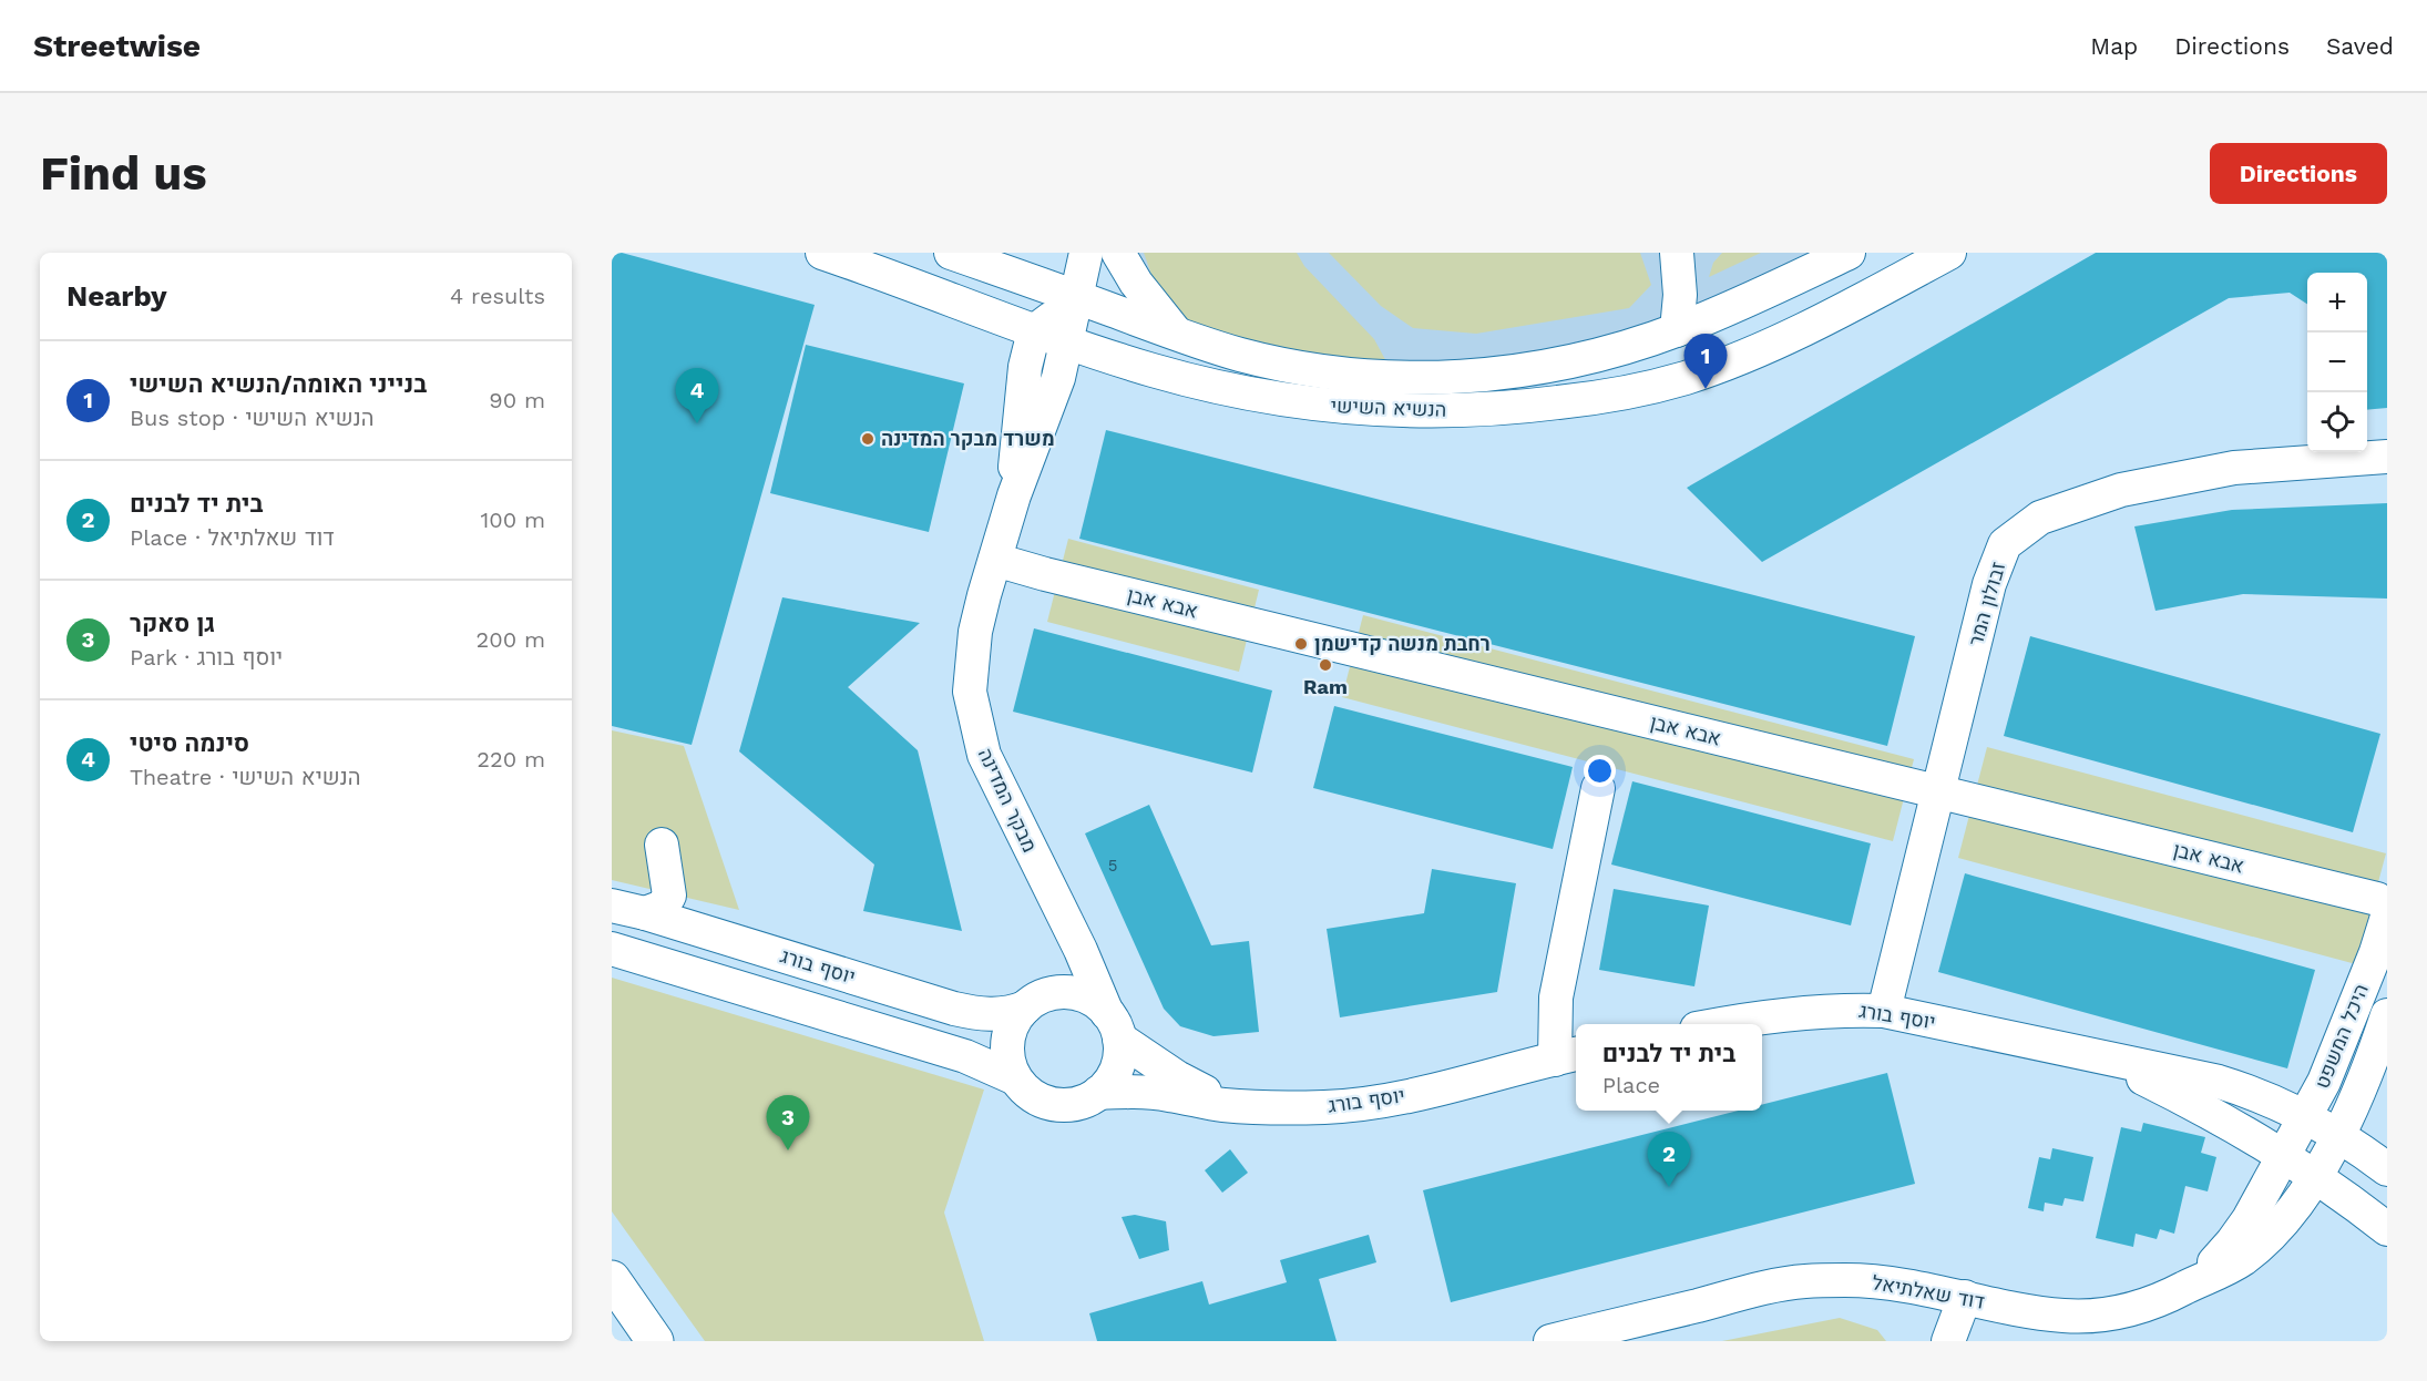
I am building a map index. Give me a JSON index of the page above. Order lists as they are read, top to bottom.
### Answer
{
  "streets": {
    "street": [
      "הנשיא השישי",
      "אבא אבן",
      "זבולון המר",
      "מבקר המדינה",
      "יוסף בורג",
      "היכל המשפט",
      "דוד שאלתיאל"
    ]
  },
  "crossings": [
    ["הנשיא השישי", "מבקר המדינה"],
    ["אבא אבן", "זבולון המר"],
    ["אבא אבן", "מבקר המדינה"],
    ["אבא אבן", "היכל המשפט"],
    ["זבולון המר", "יוסף בורג"],
    ["מבקר המדינה", "יוסף בורג"],
    ["יוסף בורג", "היכל המשפט"],
    ["יוסף בורג", "דוד שאלתיאל"],
    ["היכל המשפט", "דוד שאלתיאל"]
  ],
  "places": ["משרד מבקר המדינה", "רחבת מנשה קדישמן", "Ram"],
  "house_numbers": ["5"],
  "page": {
    "header": "Streetwise",
    "nav": ["Map", "Directions", "Saved"],
    "buttons": "Directions",
    "title": "Find us",
    "heading": ["Nearby", "4 results"],
    "map_buttons": ["+", "−"],
    "pins": [
      "1",
      "4",
      "3",
      "2"
    ],
    "list": [
      {
        "mark": "1",
        "name": "בנייני האומה/הנשיא השישי",
        "note": "Bus stop · הנשיא השישי",
        "value": "90 m"
      },
      {
        "mark": "2",
        "name": "בית יד לבנים",
        "note": "Place · דוד שאלתיאל",
        "value": "100 m"
      },
      {
        "mark": "3",
        "name": "גן סאקר",
        "note": "Park · יוסף בורג",
        "value": "200 m"
      },
      {
        "mark": "4",
        "name": "סינמה סיטי",
        "note": "Theatre · הנשיא השישי",
        "value": "220 m"
      }
    ],
    "popup": ["בית יד לבנים", "Place"]
  }
}
